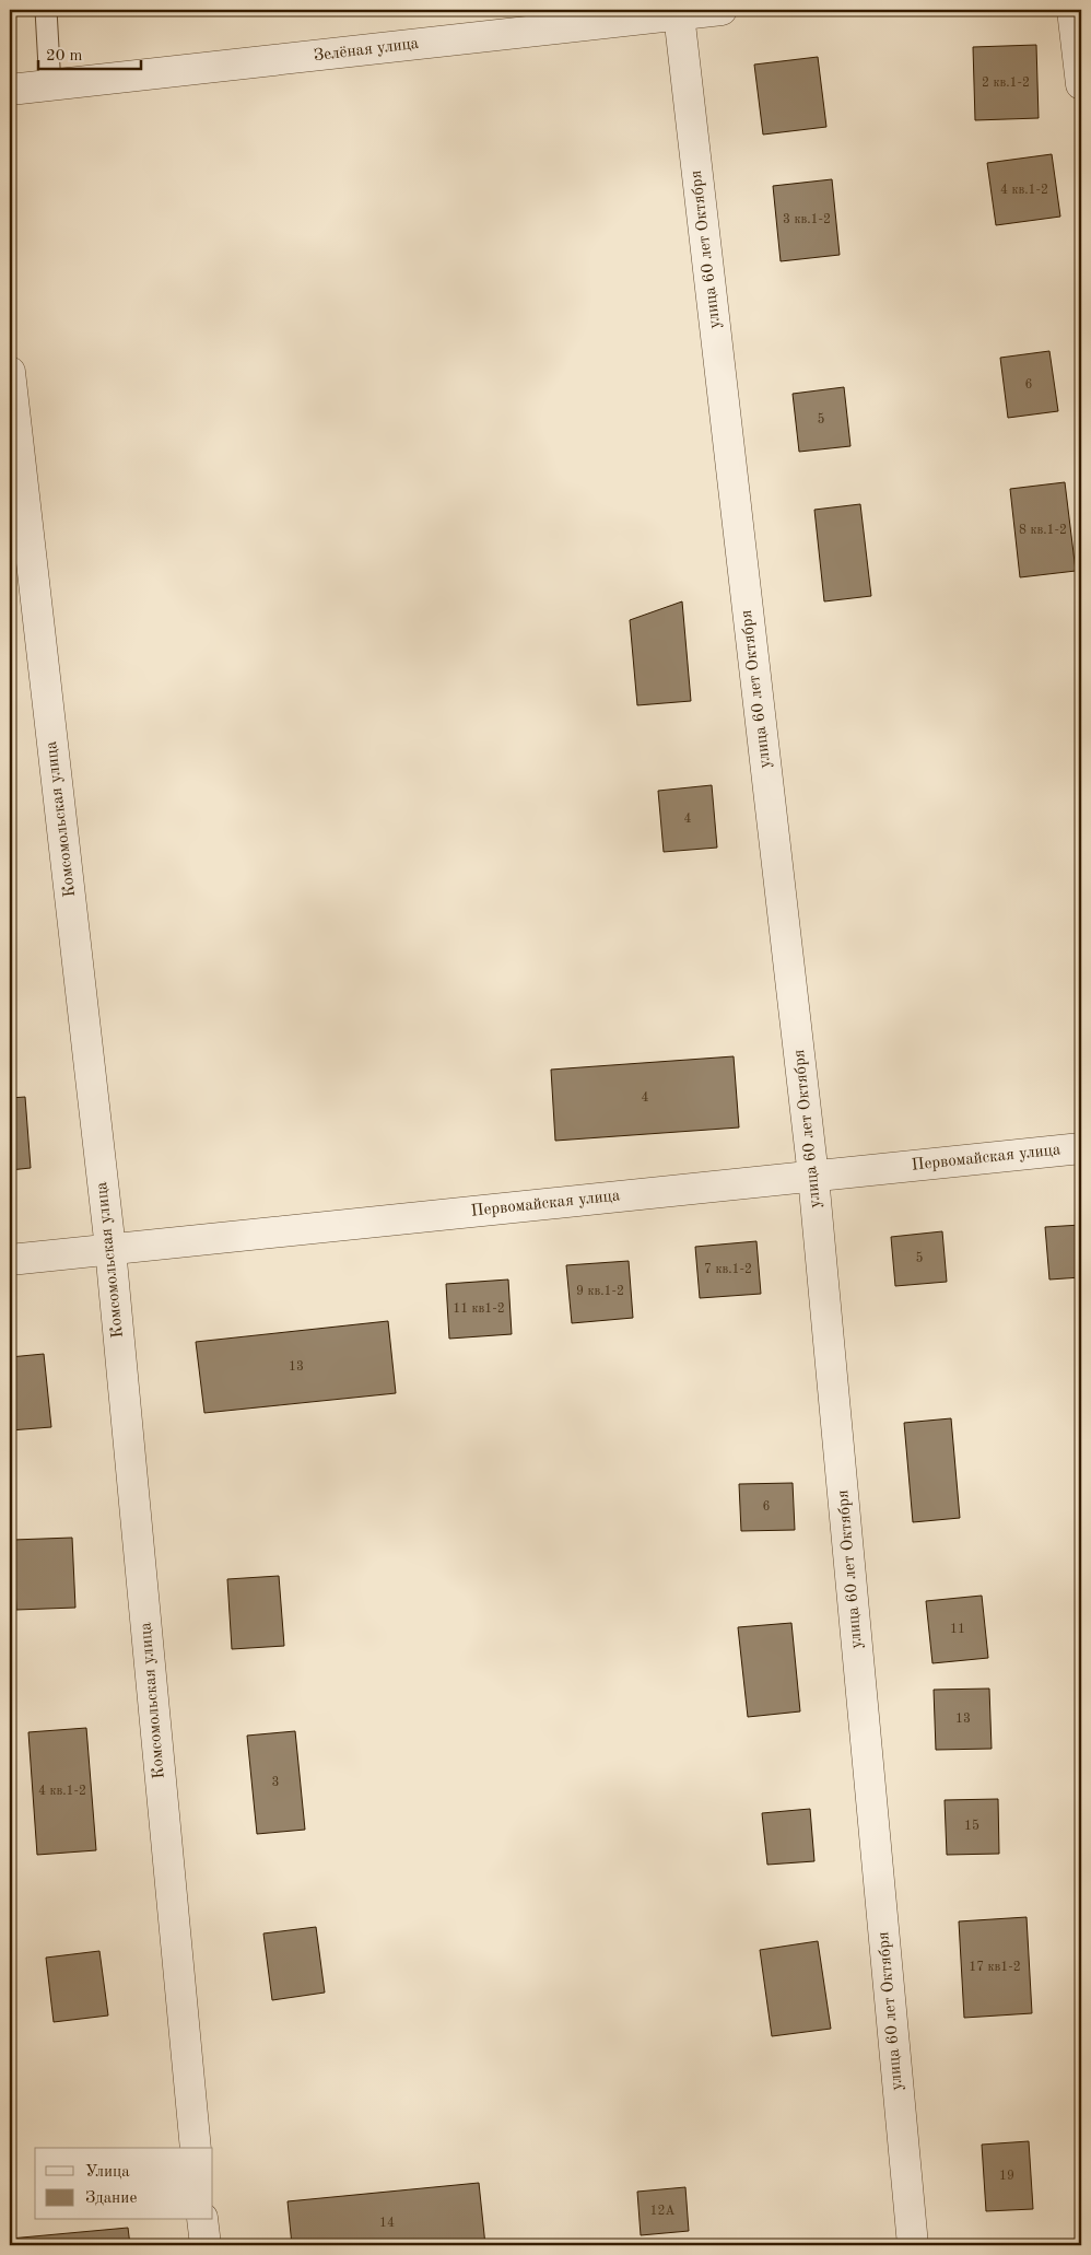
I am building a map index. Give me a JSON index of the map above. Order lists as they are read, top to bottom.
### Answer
{
  "streets": {
    "street": [
      "Зелёная улица",
      "улица 60 лет Октября",
      "Комсомольская улица",
      "Первомайская улица"
    ]
  },
  "crossings": [
    ["Зелёная улица", "улица 60 лет Октября"],
    ["улица 60 лет Октября", "Первомайская улица"],
    ["Комсомольская улица", "Первомайская улица"]
  ],
  "house_numbers": [
    "2 кв.1-2",
    "4 кв.1-2",
    "3 кв.1-2",
    "6",
    "5",
    "8 кв.1-2",
    "4",
    "4",
    "5",
    "7 кв.1-2",
    "9 кв.1-2",
    "11 кв1-2",
    "13",
    "6",
    "11",
    "13",
    "3",
    "4 кв.1-2",
    "15",
    "17 кв1-2",
    "19",
    "12А",
    "14"
  ],
  "legend": ["Улица", "Здание"],
  "scale_bar": "20 m"
}
